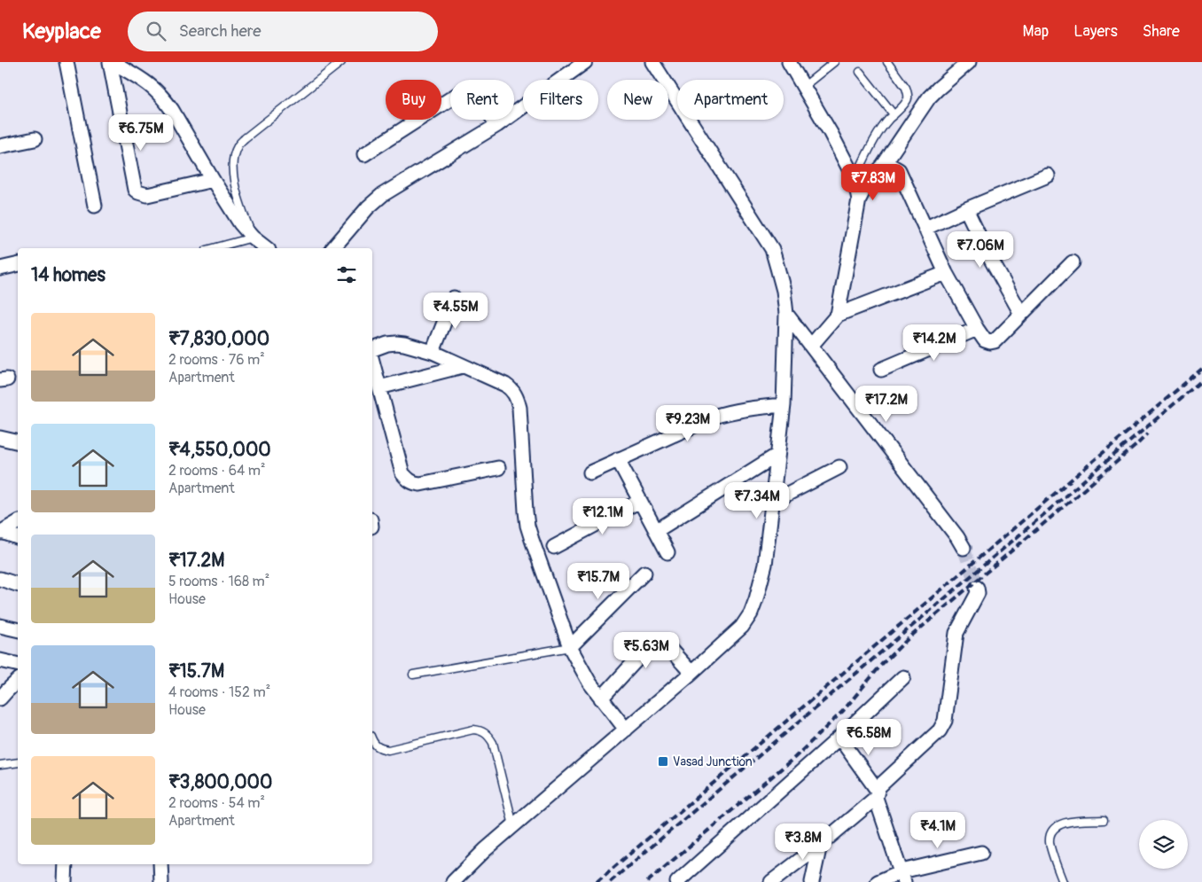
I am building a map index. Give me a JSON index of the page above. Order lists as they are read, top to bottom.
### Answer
{
  "places": {
    "transit": ["Vasad Junction"]
  },
  "page": {
    "header": "Keyplace",
    "search": "Search here",
    "nav": ["Map", "Layers", "Share"],
    "chip": [
      "Buy",
      "Rent",
      "Filters",
      "New",
      "Apartment"
    ],
    "price": [
      "₹6.75M",
      "₹7.83M",
      "₹7.06M",
      "₹4.55M",
      "₹14.2M",
      "₹17.2M",
      "₹9.23M",
      "₹7.34M",
      "₹12.1M",
      "₹15.7M",
      "₹5.63M",
      "₹6.58M",
      "₹4.1M",
      "₹3.8M"
    ],
    "heading": "14 homes",
    "list": [
      {
        "name": "₹7,830,000",
        "note": "2 rooms · 76 m² · Apartment"
      },
      {
        "name": "₹4,550,000",
        "note": "2 rooms · 64 m² · Apartment"
      },
      {
        "name": "₹17.2M",
        "note": "5 rooms · 168 m² · House"
      },
      {
        "name": "₹15.7M",
        "note": "4 rooms · 152 m² · House"
      },
      {
        "name": "₹3,800,000",
        "note": "2 rooms · 54 m² · Apartment"
      }
    ]
  }
}
